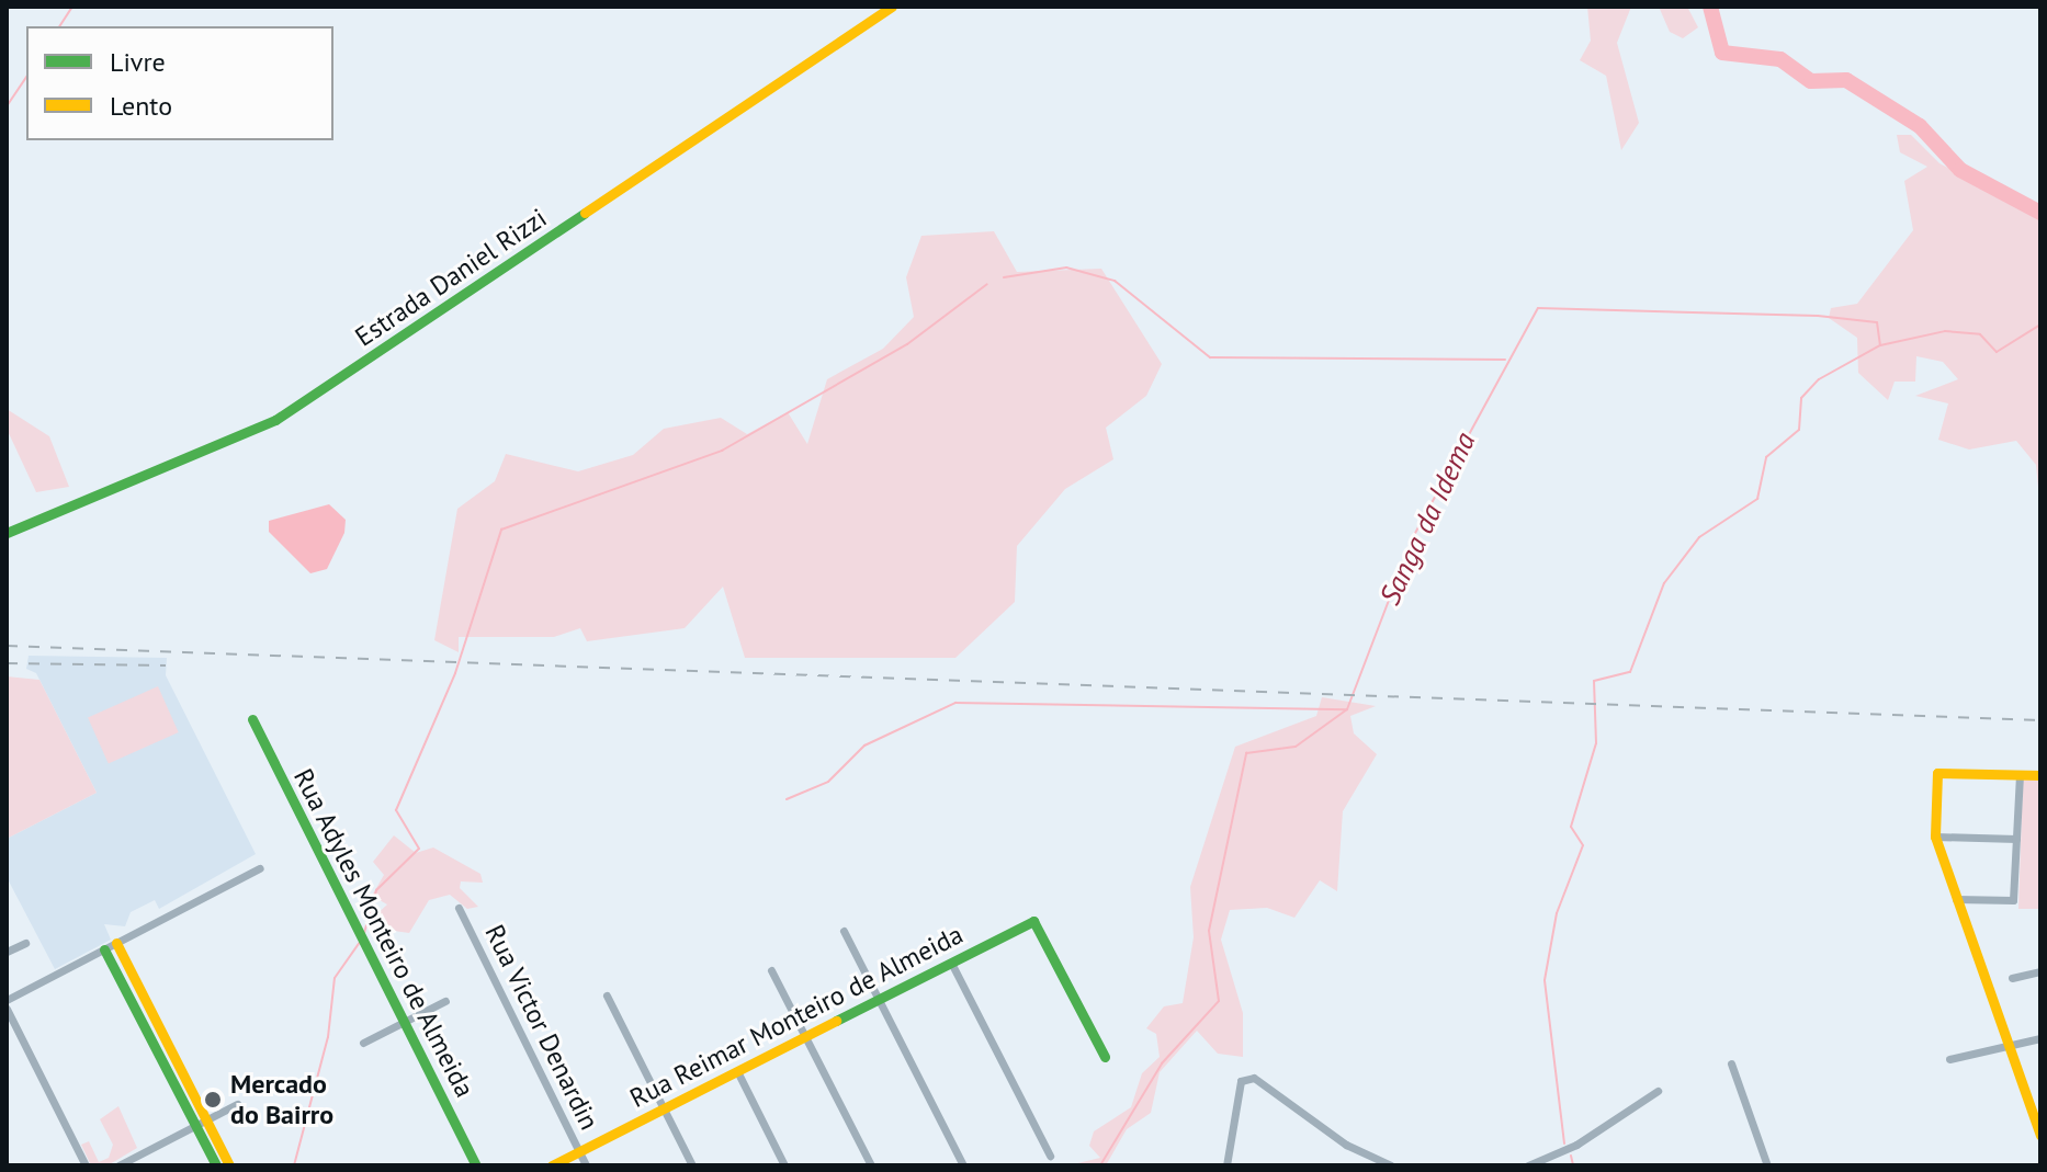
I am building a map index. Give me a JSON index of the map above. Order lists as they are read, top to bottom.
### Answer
{
  "streets": {
    "street": [
      "Estrada Daniel Rizzi",
      "Rua Adyles Monteiro de Almeida",
      "Rua Reimar Monteiro de Almeida",
      "Rua Victor Denardin"
    ]
  },
  "crossings": [
    ["Rua Reimar Monteiro de Almeida", "Rua Victor Denardin"]
  ],
  "water": ["Sanga da Idema"],
  "places": ["Mercado do Bairro"],
  "legend": ["Livre", "Lento"]
}
